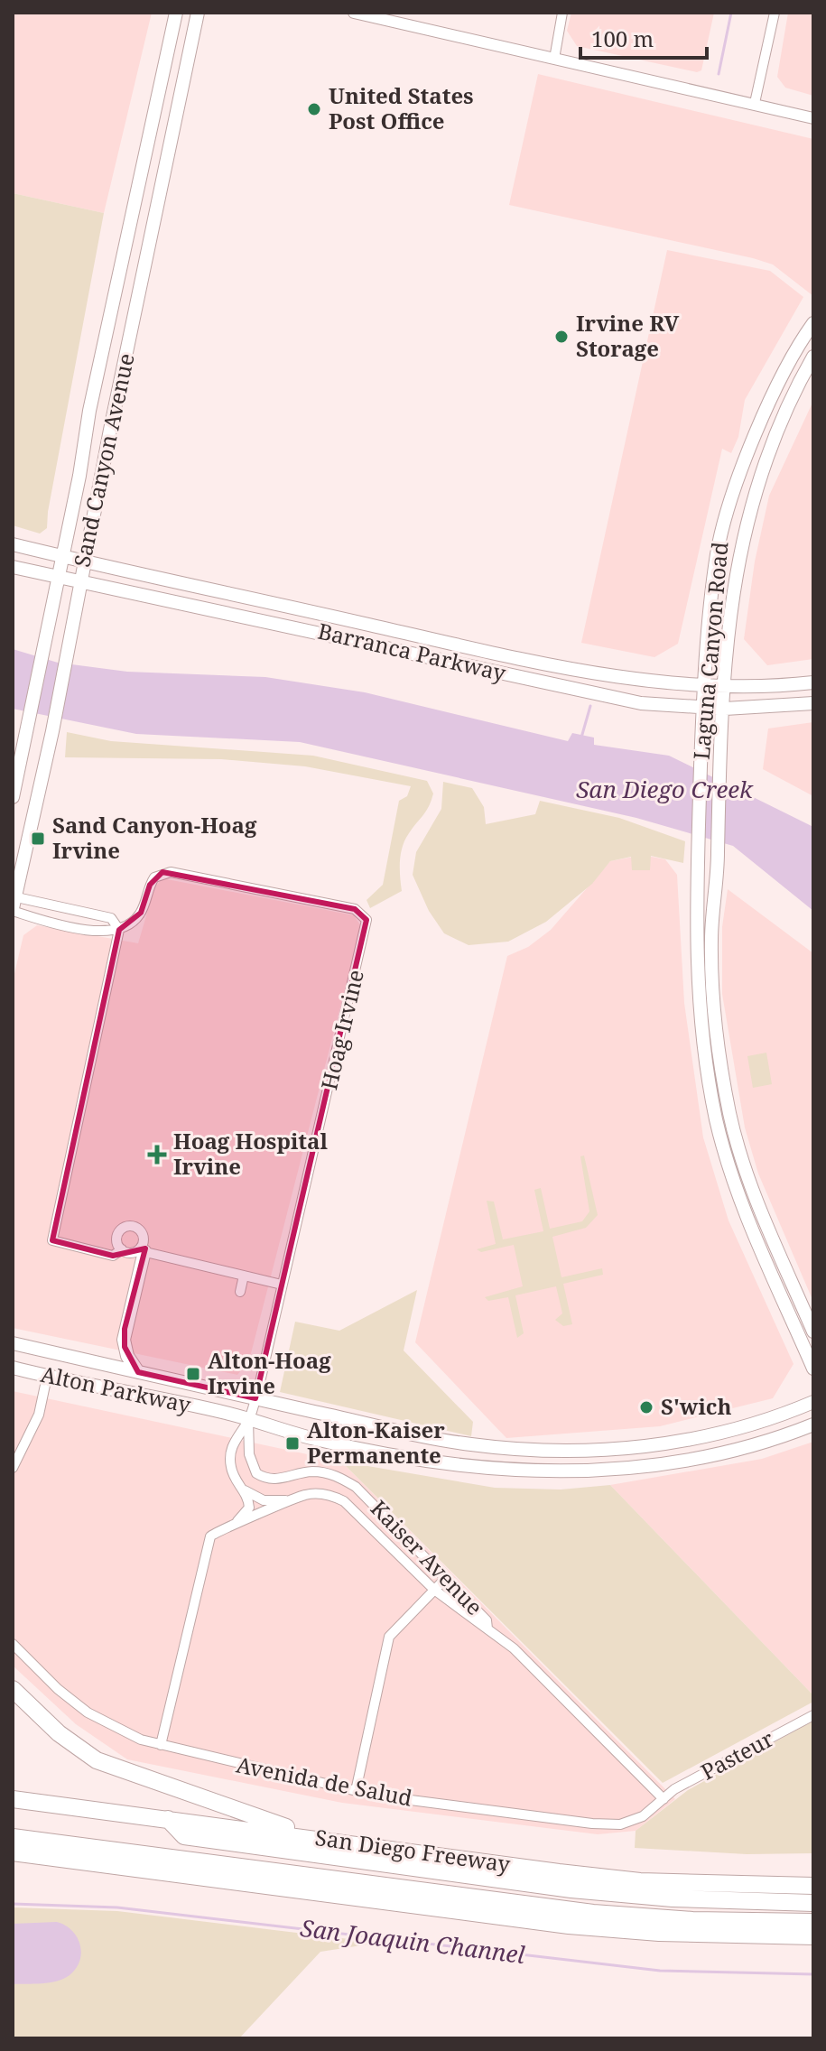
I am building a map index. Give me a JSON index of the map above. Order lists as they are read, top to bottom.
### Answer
{
  "streets": {
    "highway": ["San Diego Freeway"],
    "main road": [
      "Sand Canyon Avenue",
      "Laguna Canyon Road",
      "Barranca Parkway",
      "Alton Parkway"
    ],
    "street": [
      "Hoag Irvine",
      "Kaiser Avenue",
      "Pasteur",
      "Avenida de Salud"
    ]
  },
  "crossings": [
    ["Sand Canyon Avenue", "Barranca Parkway"],
    ["Laguna Canyon Road", "Barranca Parkway"],
    ["Hoag Irvine", "Alton Parkway"],
    ["Hoag Irvine", "Kaiser Avenue"],
    ["Alton Parkway", "Kaiser Avenue"],
    ["Kaiser Avenue", "Pasteur"],
    ["Kaiser Avenue", "Avenida de Salud"],
    ["Pasteur", "Avenida de Salud"]
  ],
  "water": ["San Diego Creek", "San Joaquin Channel"],
  "places": {
    "other": ["United States Post Office", "Irvine RV Storage", "S'wich"],
    "transit": ["Sand Canyon-Hoag Irvine", "Alton-Hoag Irvine", "Alton-Kaiser Permanente"],
    "health": ["Hoag Hospital Irvine"]
  },
  "scale_bar": "100 m"
}
